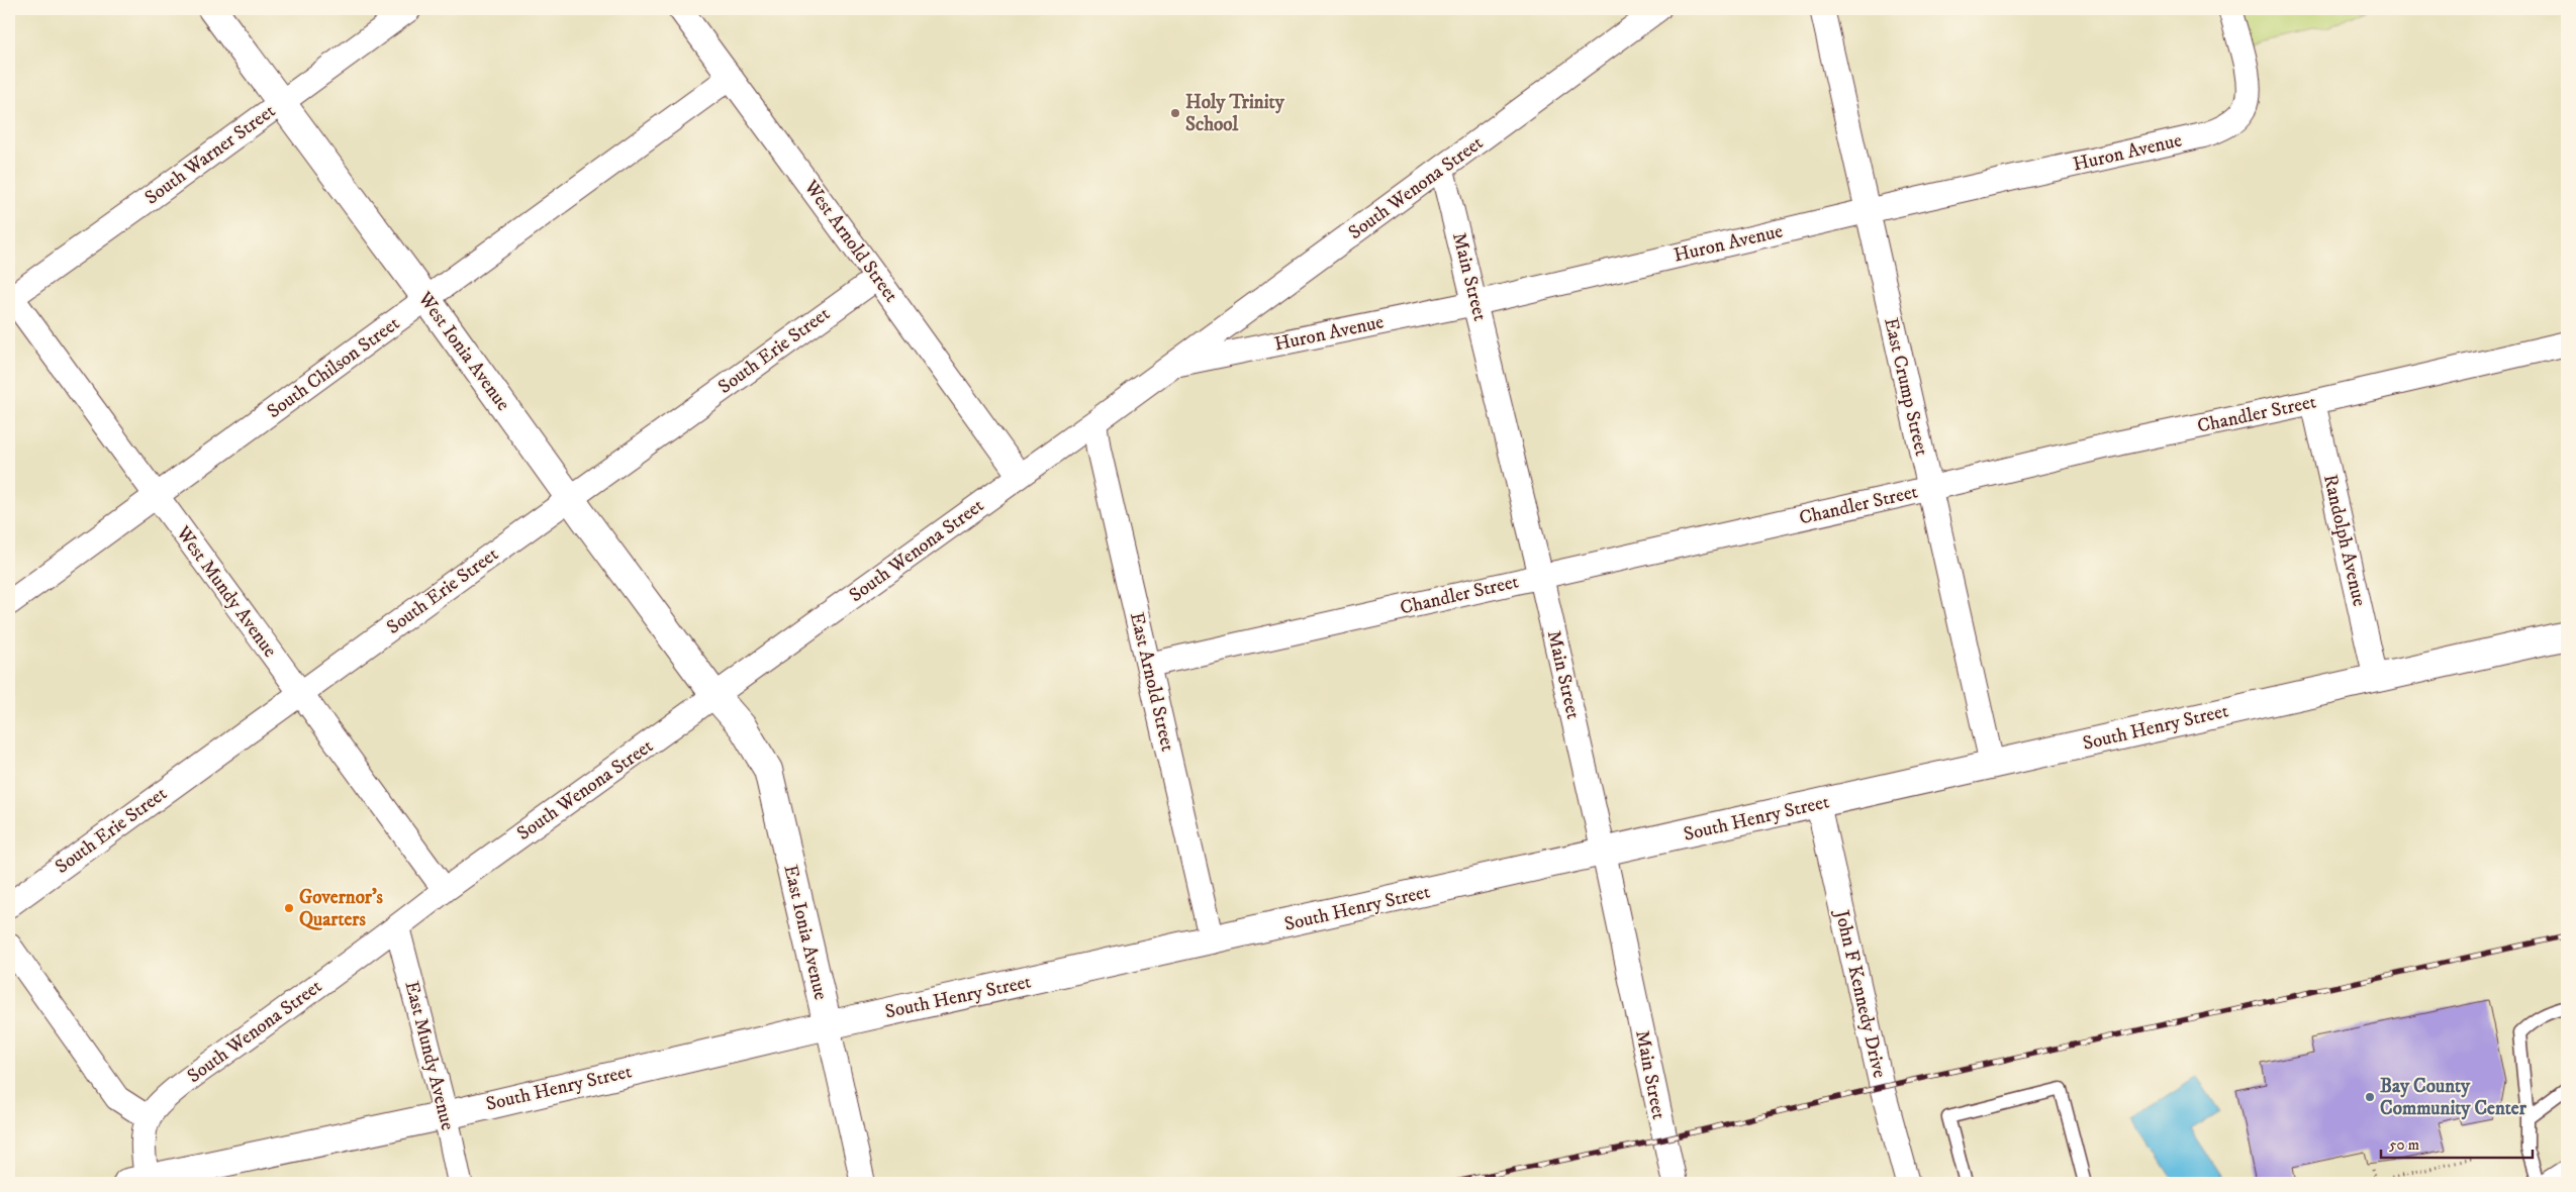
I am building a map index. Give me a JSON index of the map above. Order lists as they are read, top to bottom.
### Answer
{
  "streets": {
    "street": [
      "Huron Avenue",
      "South Warner Street",
      "South Wenona Street",
      "West Arnold Street",
      "Main Street",
      "South Erie Street",
      "West Ionia Avenue",
      "South Chilson Street",
      "East Crump Street",
      "Chandler Street",
      "Randolph Avenue",
      "West Mundy Avenue",
      "East Arnold Street",
      "South Henry Street",
      "East Ionia Avenue",
      "John F Kennedy Drive",
      "East Mundy Avenue"
    ]
  },
  "crossings": [
    ["Huron Avenue", "South Wenona Street"],
    ["Huron Avenue", "Main Street"],
    ["Huron Avenue", "East Crump Street"],
    ["South Warner Street", "West Ionia Avenue"],
    ["South Warner Street", "West Mundy Avenue"],
    ["South Wenona Street", "West Arnold Street"],
    ["South Wenona Street", "Main Street"],
    ["South Wenona Street", "West Ionia Avenue"],
    ["South Wenona Street", "West Mundy Avenue"],
    ["South Wenona Street", "East Arnold Street"],
    ["South Wenona Street", "South Henry Street"],
    ["South Wenona Street", "East Ionia Avenue"],
    ["South Wenona Street", "East Mundy Avenue"],
    ["West Arnold Street", "South Erie Street"],
    ["West Arnold Street", "South Chilson Street"],
    ["Main Street", "Chandler Street"],
    ["Main Street", "South Henry Street"],
    ["South Erie Street", "West Ionia Avenue"],
    ["South Erie Street", "West Mundy Avenue"],
    ["West Ionia Avenue", "South Chilson Street"],
    ["West Ionia Avenue", "East Ionia Avenue"],
    ["South Chilson Street", "West Mundy Avenue"],
    ["East Crump Street", "Chandler Street"],
    ["East Crump Street", "South Henry Street"],
    ["Chandler Street", "Randolph Avenue"],
    ["Chandler Street", "East Arnold Street"],
    ["Randolph Avenue", "South Henry Street"],
    ["East Arnold Street", "South Henry Street"],
    ["South Henry Street", "East Ionia Avenue"],
    ["South Henry Street", "John F Kennedy Drive"],
    ["South Henry Street", "East Mundy Avenue"]
  ],
  "places": ["Holy Trinity School", "Governor’s Quarters", "Bay County Community Center"],
  "scale_bar": "50 m"
}
